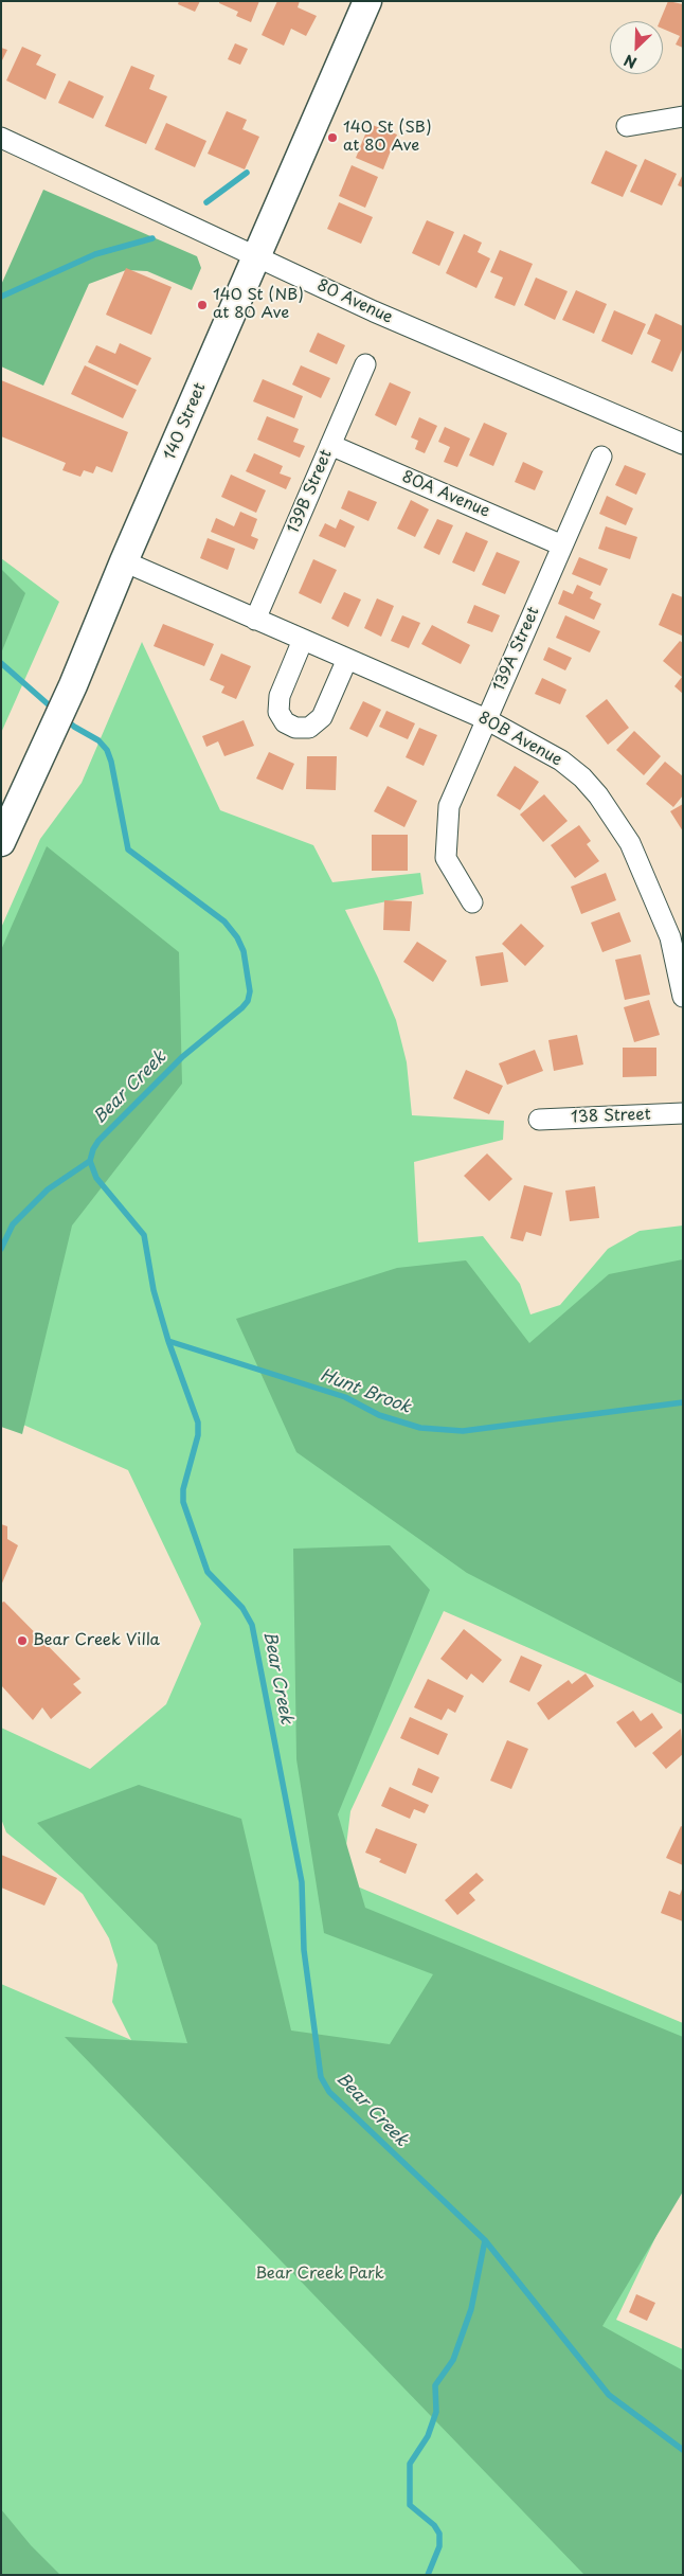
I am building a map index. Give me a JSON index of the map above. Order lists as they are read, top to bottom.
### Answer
{
  "streets": {
    "main road": ["140 Street"],
    "street": [
      "80 Avenue",
      "139B Street",
      "80A Avenue",
      "139A Street",
      "80B Avenue",
      "138 Street"
    ]
  },
  "crossings": [
    ["80 Avenue", "140 Street"],
    ["140 Street", "80B Avenue"],
    ["139B Street", "80A Avenue"],
    ["139B Street", "80B Avenue"],
    ["80A Avenue", "139A Street"],
    ["139A Street", "80B Avenue"]
  ],
  "water": ["Bear Creek", "Hunt Brook"],
  "parks": ["Bear Creek Park"],
  "places": ["140 St (SB) at 80 Ave", "140 St (NB) at 80 Ave", "Bear Creek Villa"],
  "north": "bottom left"
}
